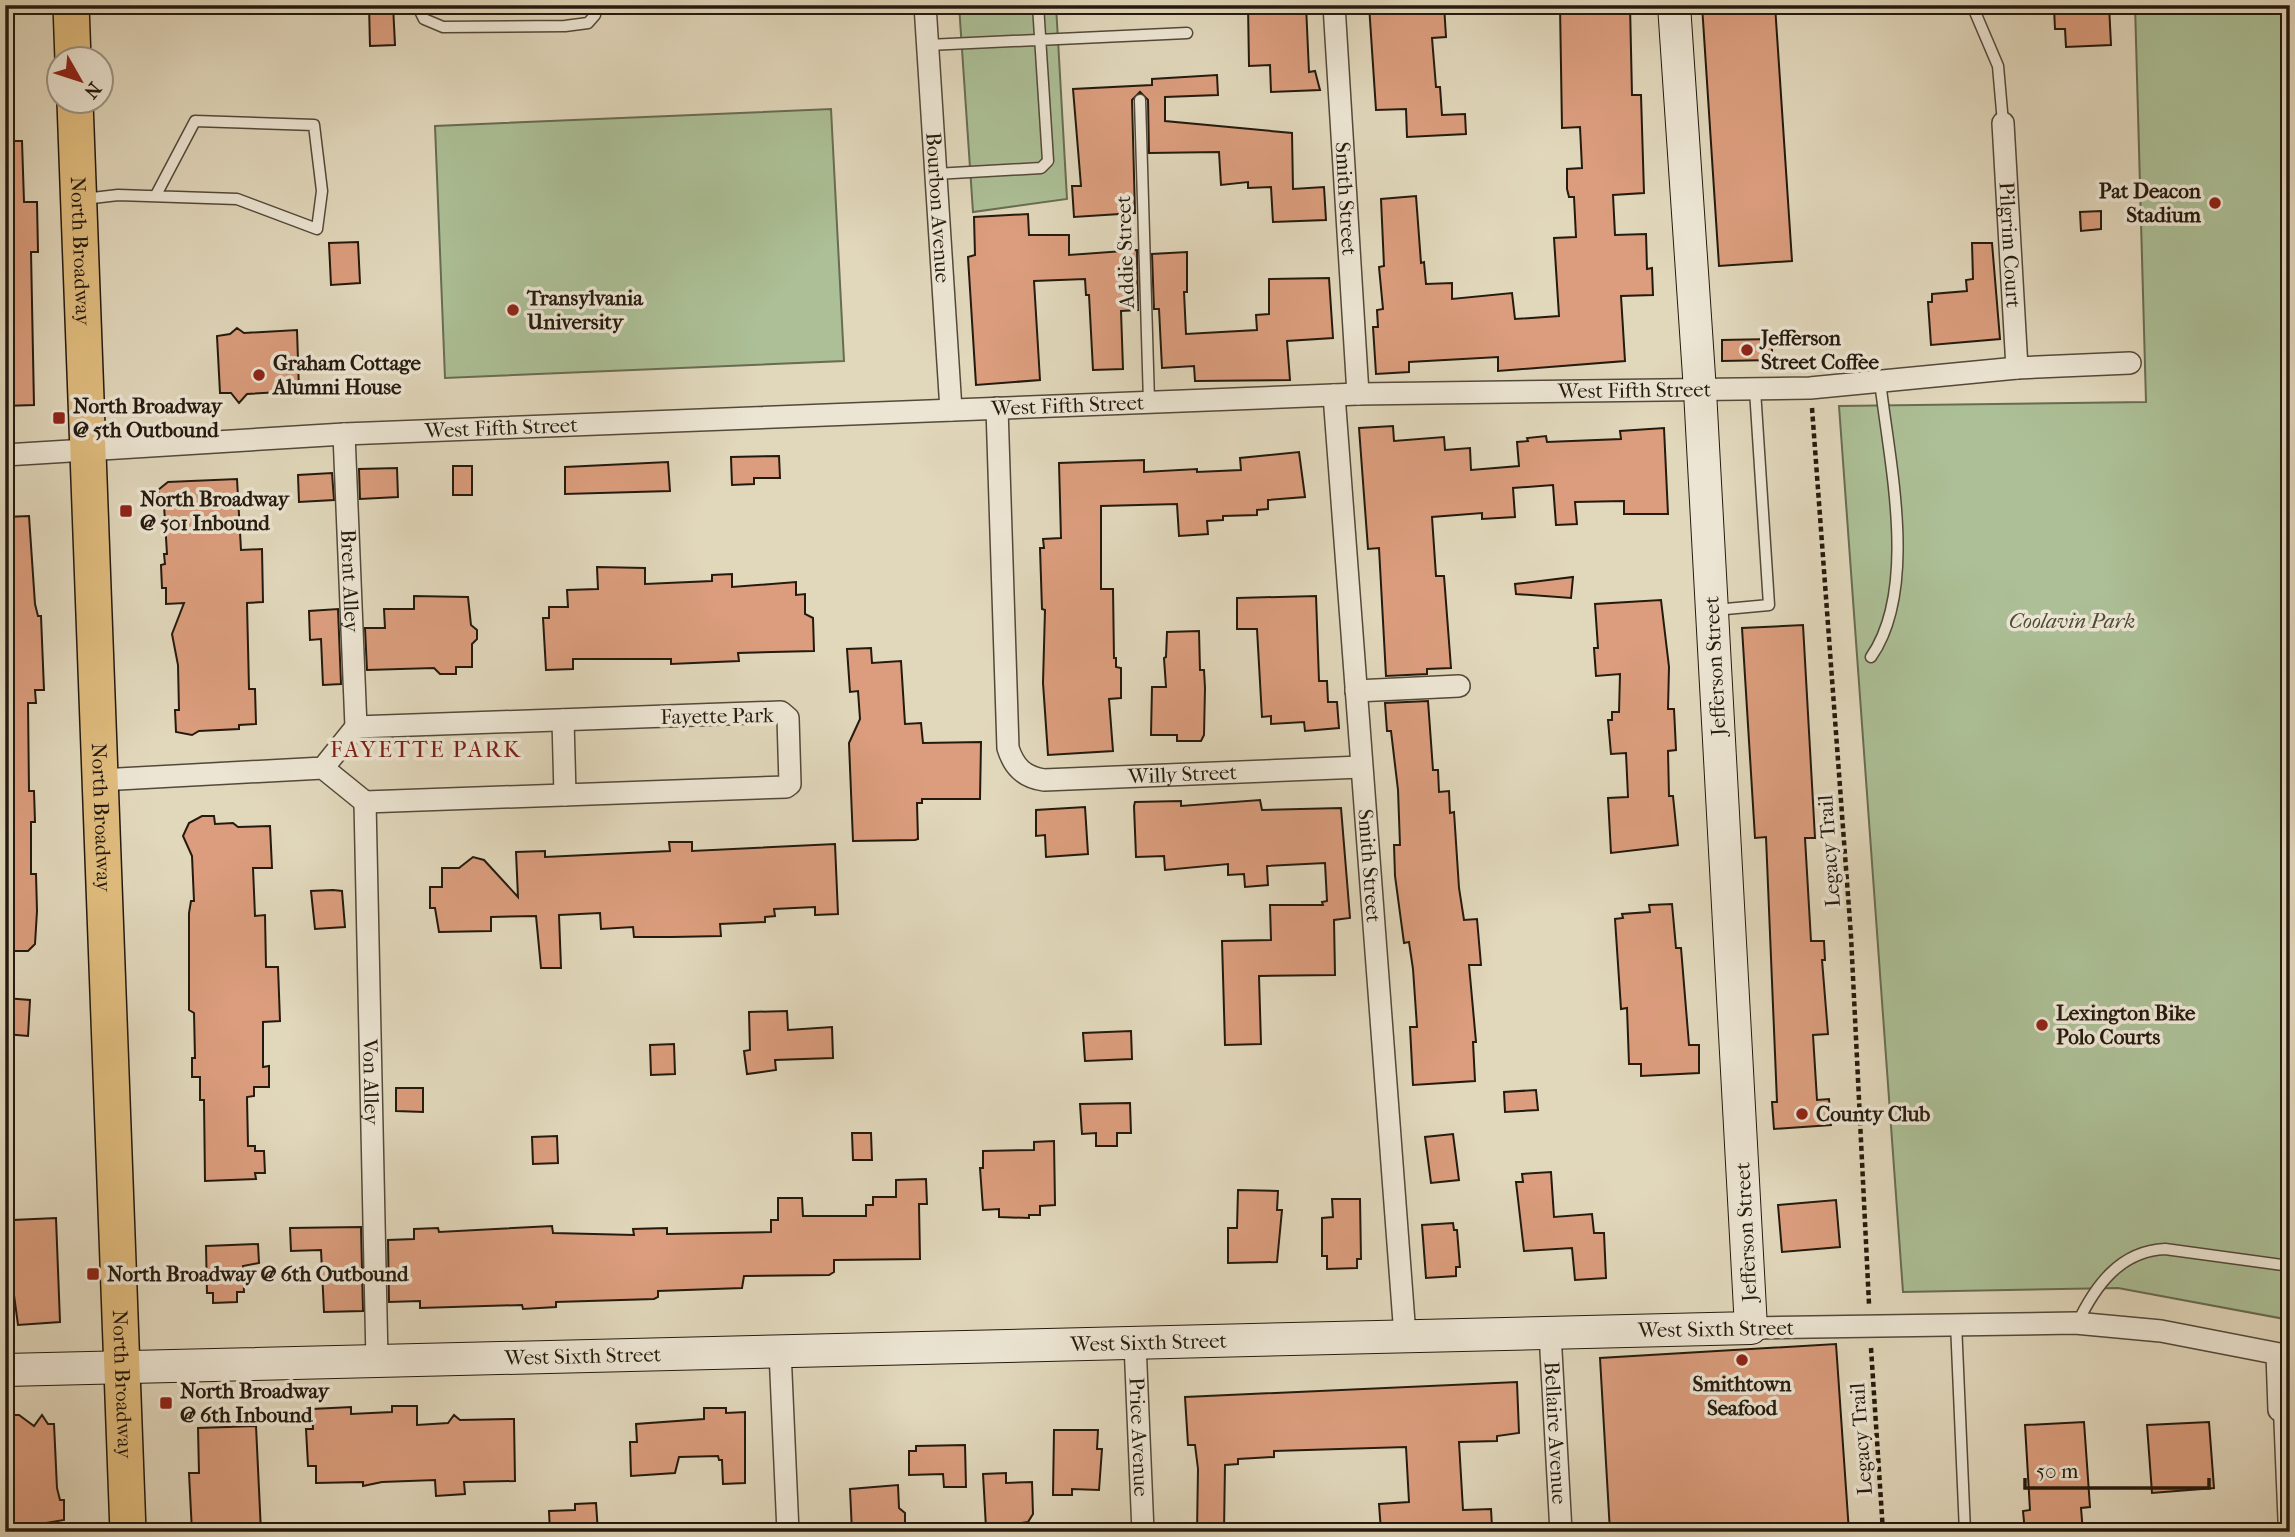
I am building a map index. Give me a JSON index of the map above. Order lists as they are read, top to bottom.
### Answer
{
  "streets": {
    "main road": ["North Broadway"],
    "street": [
      "Smith Street",
      "Bourbon Avenue",
      "Pilgrim Court",
      "West Fifth Street",
      "Brent Alley",
      "Jefferson Street",
      "Fayette Park",
      "Willy Street",
      "Von Alley",
      "West Sixth Street",
      "Bellaire Avenue",
      "Price Avenue"
    ],
    "lane": ["Addie Street"],
    "path": ["Legacy Trail"]
  },
  "crossings": [
    ["Smith Street", "West Fifth Street"],
    ["Smith Street", "Willy Street"],
    ["Smith Street", "West Sixth Street"],
    ["Bourbon Avenue", "West Fifth Street"],
    ["Pilgrim Court", "West Fifth Street"],
    ["North Broadway", "West Fifth Street"],
    ["North Broadway", "West Sixth Street"],
    ["Addie Street", "West Fifth Street"],
    ["West Fifth Street", "Brent Alley"],
    ["West Fifth Street", "Jefferson Street"],
    ["West Fifth Street", "Willy Street"],
    ["Brent Alley", "Fayette Park"],
    ["Jefferson Street", "West Sixth Street"],
    ["Fayette Park", "Von Alley"],
    ["Von Alley", "West Sixth Street"],
    ["West Sixth Street", "Bellaire Avenue"],
    ["West Sixth Street", "Price Avenue"]
  ],
  "districts": ["FAYETTE PARK"],
  "parks": ["Coolavin Park"],
  "places": {
    "other": [
      "Pat Deacon Stadium",
      "Transylvania University",
      "Jefferson Street Coffee",
      "Graham Cottage Alumni House",
      "Lexington Bike Polo Courts",
      "County Club",
      "Smithtown Seafood"
    ],
    "transit": [
      "North Broadway @ 5th Outbound",
      "North Broadway @ 501 Inbound",
      "North Broadway @ 6th Outbound",
      "North Broadway @ 6th Inbound"
    ]
  },
  "scale_bar": "50 m",
  "north": "bottom right"
}
